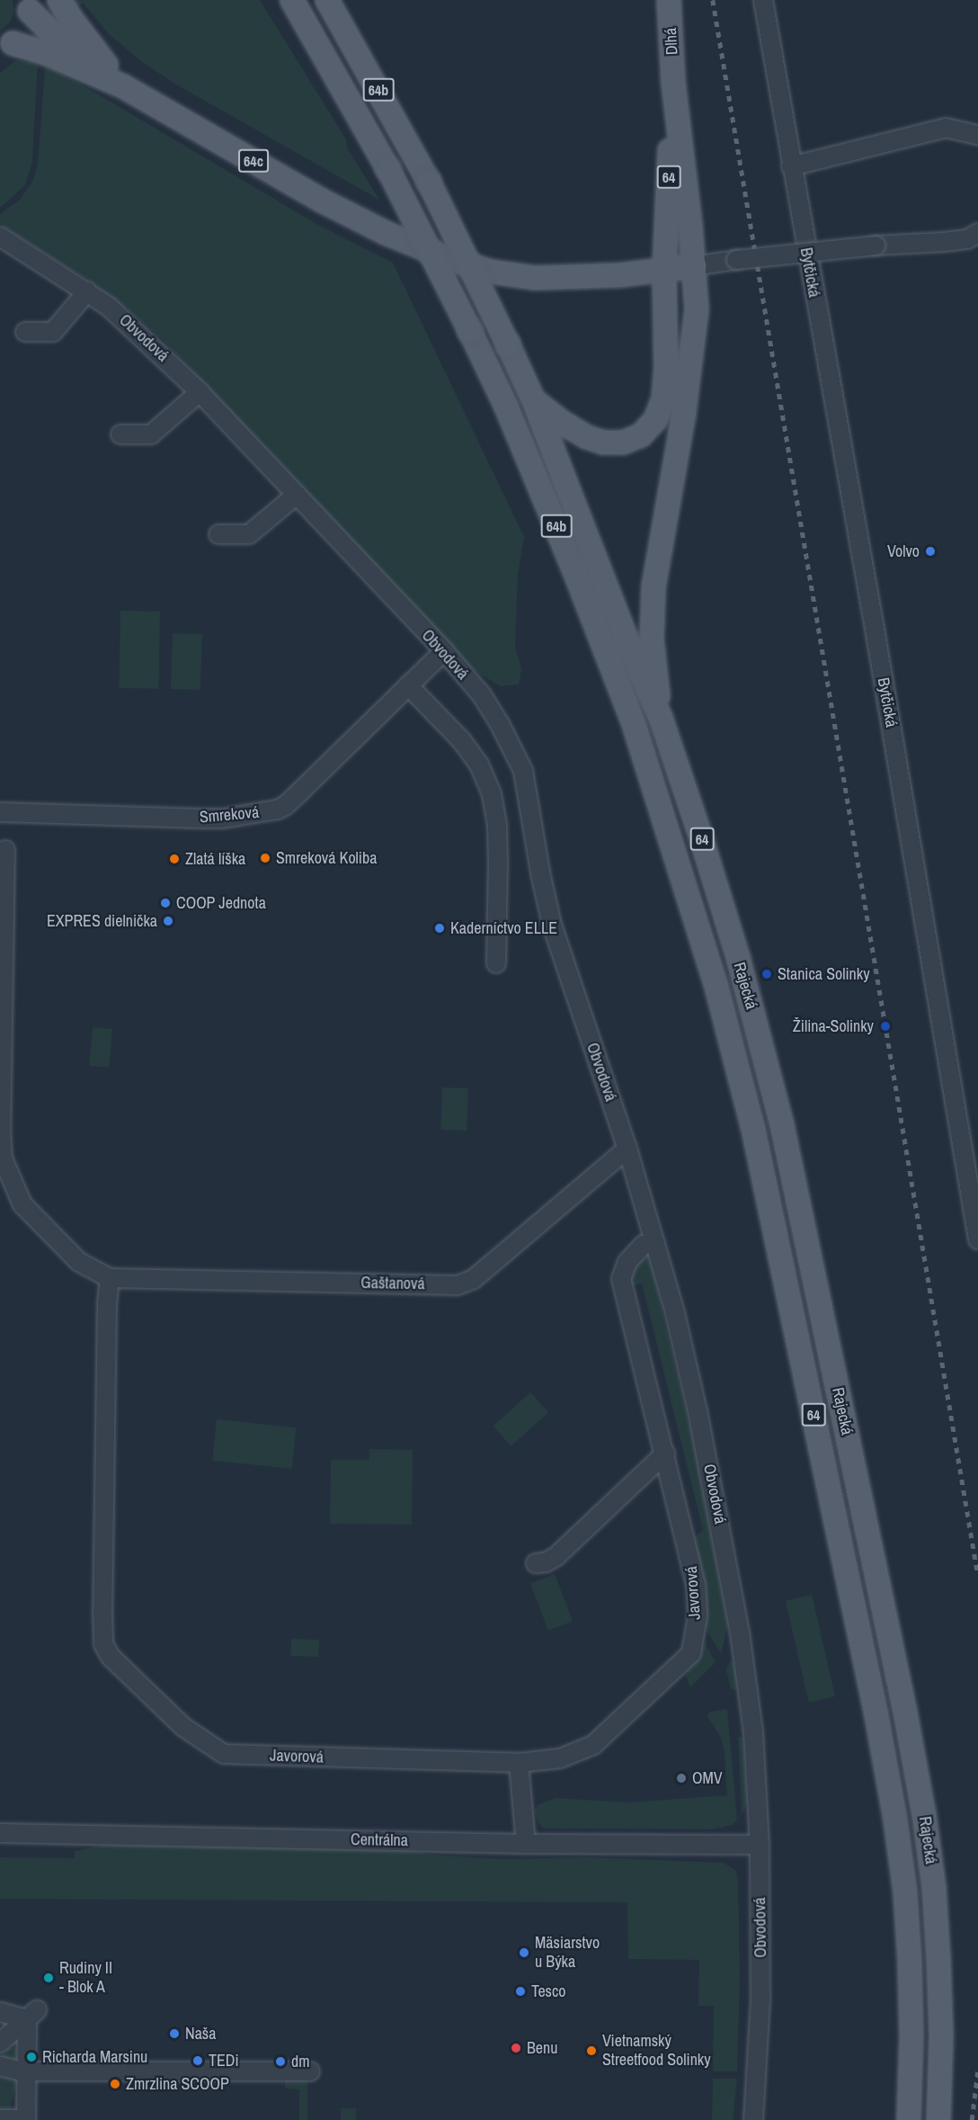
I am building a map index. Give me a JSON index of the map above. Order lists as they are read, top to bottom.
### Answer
{
  "streets": {
    "main road": [
      "Dlhá",
      "64b",
      "64c",
      "64",
      "Rajecká"
    ],
    "street": [
      "Bytčická",
      "Obvodová",
      "Smreková",
      "Gaštanová",
      "Javorová",
      "Centrálna"
    ]
  },
  "crossings": [
    ["Dlhá", "64"],
    ["64b", "Rajecká"],
    ["64c", "64"],
    ["Obvodová", "Smreková"],
    ["Obvodová", "Gaštanová"],
    ["Obvodová", "Javorová"],
    ["Obvodová", "Centrálna"],
    ["Gaštanová", "Javorová"]
  ],
  "places": [
    "Volvo",
    "Smreková Koliba",
    "Zlatá líška",
    "COOP Jednota",
    "EXPRES dielnička",
    "Kaderníctvo ELLE",
    "Stanica Solinky",
    "Žilina-Solinky",
    "OMV",
    "Mäsiarstvo u Býka",
    "Rudiny II - Blok A",
    "Tesco",
    "Naša",
    "Benu",
    "Vietnamský Streetfood Solinky",
    "Richarda Marsinu",
    "TEDi",
    "dm",
    "Zmrzlina SCOOP"
  ]
}
